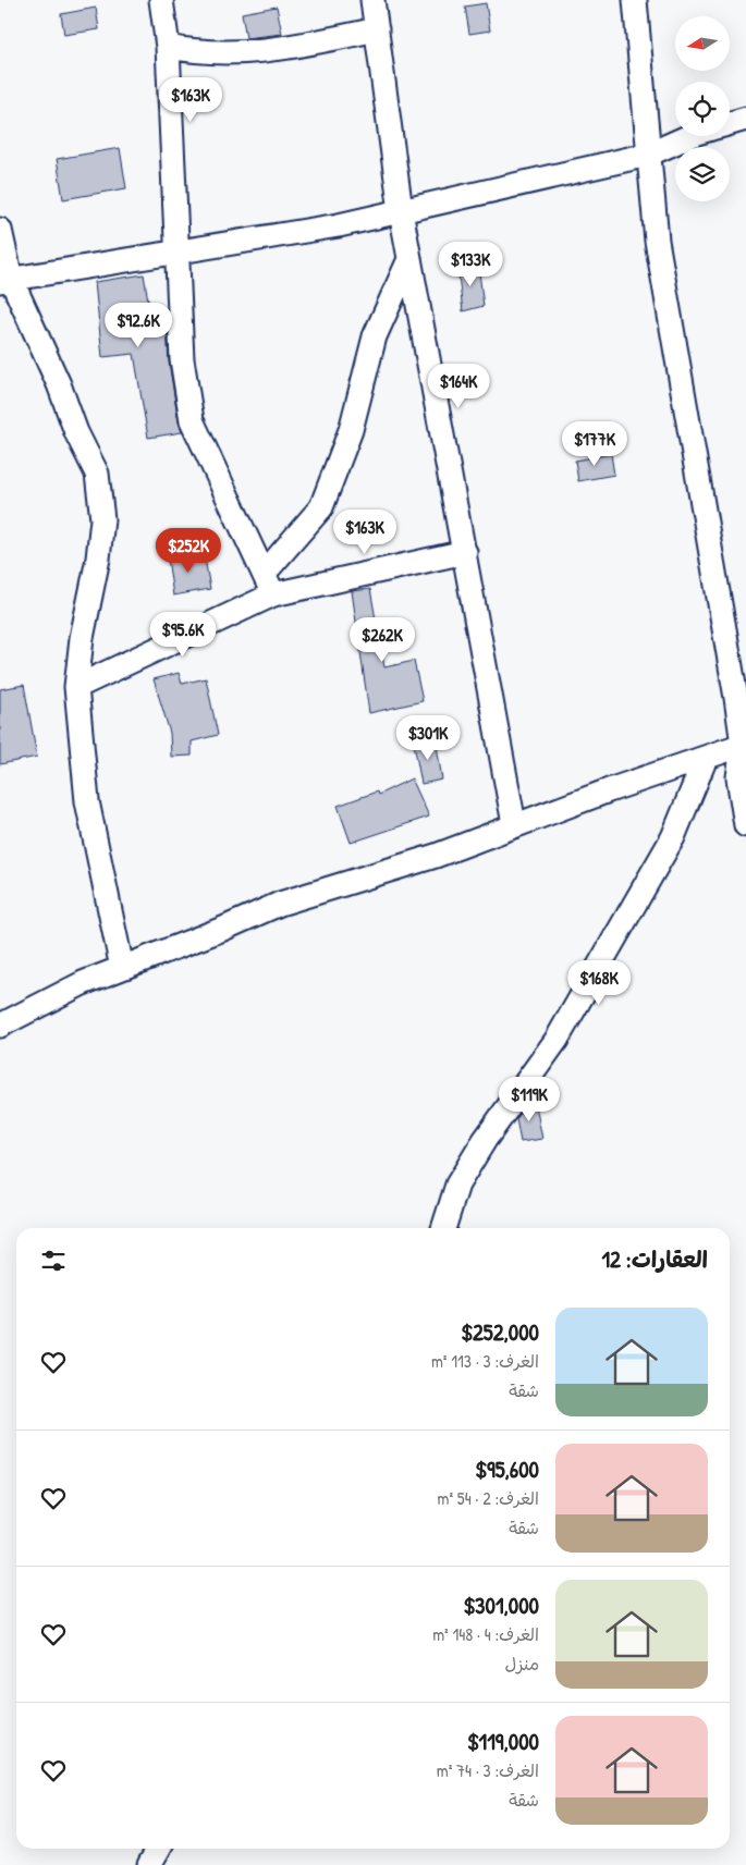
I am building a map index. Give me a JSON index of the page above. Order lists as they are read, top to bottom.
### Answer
{
  "north": "left",
  "page": {
    "price": [
      "$163K",
      "$133K",
      "$92.6K",
      "$164K",
      "$177K",
      "$163K",
      "$252K",
      "$95.6K",
      "$262K",
      "$301K",
      "$168K",
      "$119K"
    ],
    "heading": "العقارات: 12",
    "list": [
      {
        "name": "$252,000",
        "note": "الغرف: 3 · 113 m² · شقة"
      },
      {
        "name": "$95,600",
        "note": "الغرف: 2 · 54 m² · شقة"
      },
      {
        "name": "$301,000",
        "note": "الغرف: 4 · 148 m² · منزل"
      },
      {
        "name": "$119,000",
        "note": "الغرف: 3 · 74 m² · شقة"
      }
    ]
  }
}
